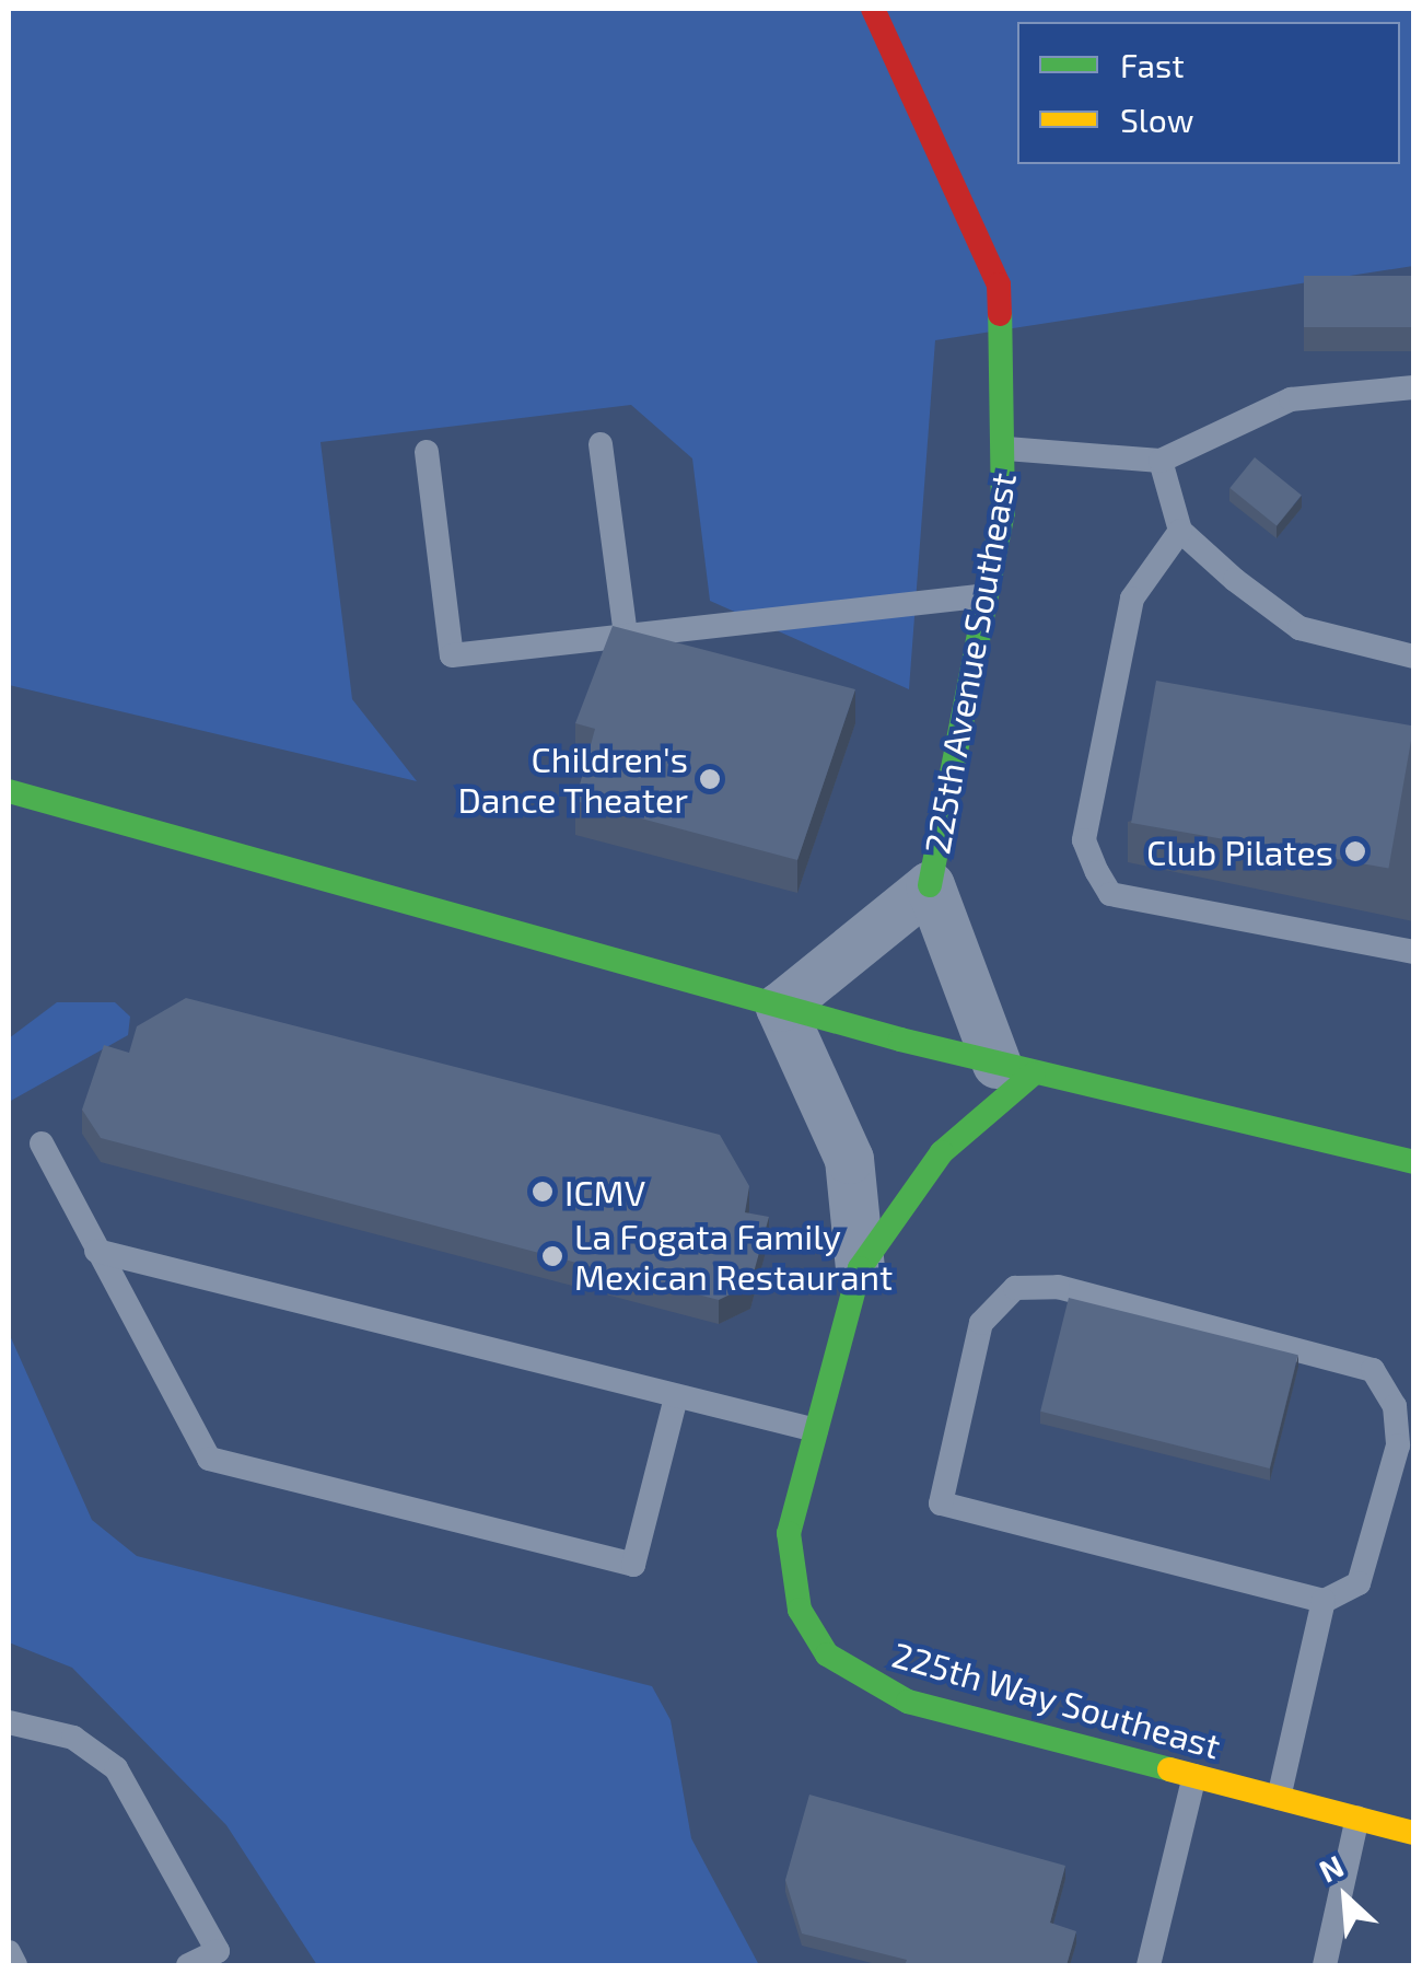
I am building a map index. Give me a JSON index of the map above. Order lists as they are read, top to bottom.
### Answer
{
  "streets": {
    "street": ["225th Avenue Southeast", "225th Way Southeast"]
  },
  "places": [
    "Children's Dance Theater",
    "Club Pilates",
    "ICMV",
    "La Fogata Family Mexican Restaurant"
  ],
  "legend": ["Fast", "Slow"],
  "north": "top left"
}
